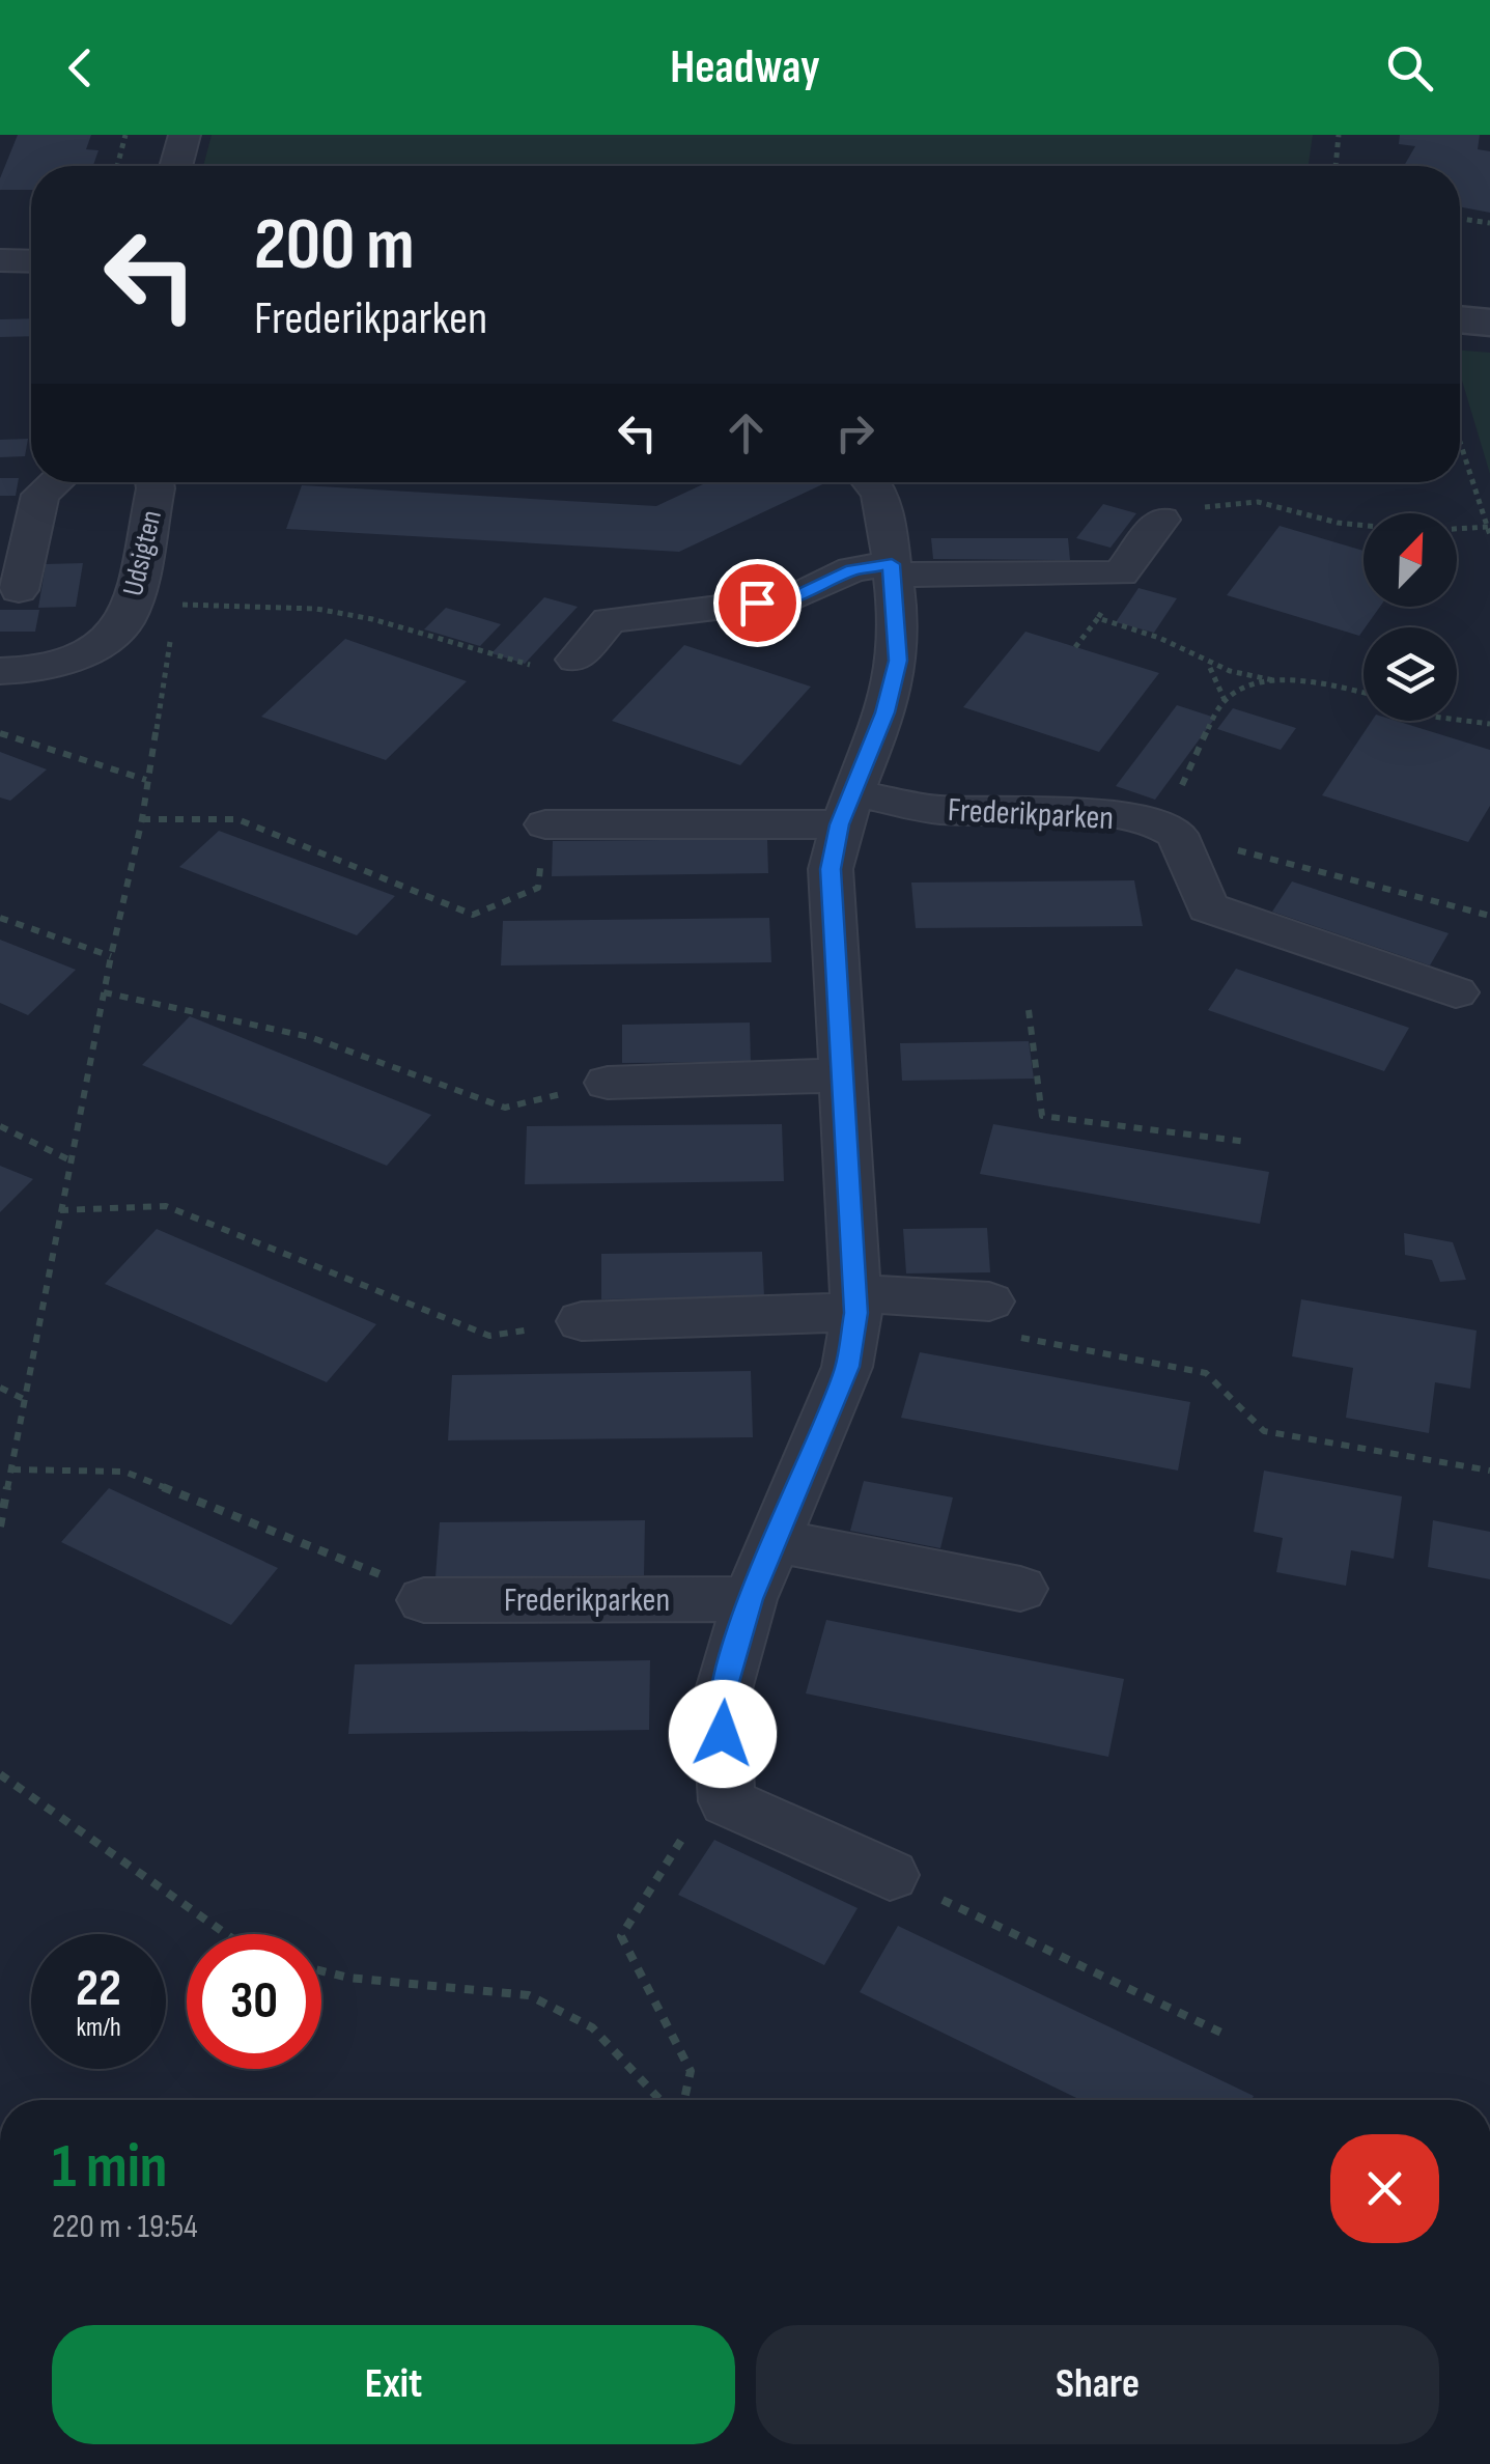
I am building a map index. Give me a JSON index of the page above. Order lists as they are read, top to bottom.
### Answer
{
  "streets": {
    "street": ["Udsigten", "Frederikparken"]
  },
  "north": "top right",
  "page": {
    "header": "Headway",
    "turn": ["200 m", "Frederikparken"],
    "speed": "22 km/h",
    "limit": "30",
    "heading": ["1 min", "220 m · 19:54"],
    "buttons": ["Exit", "Share"]
  }
}
